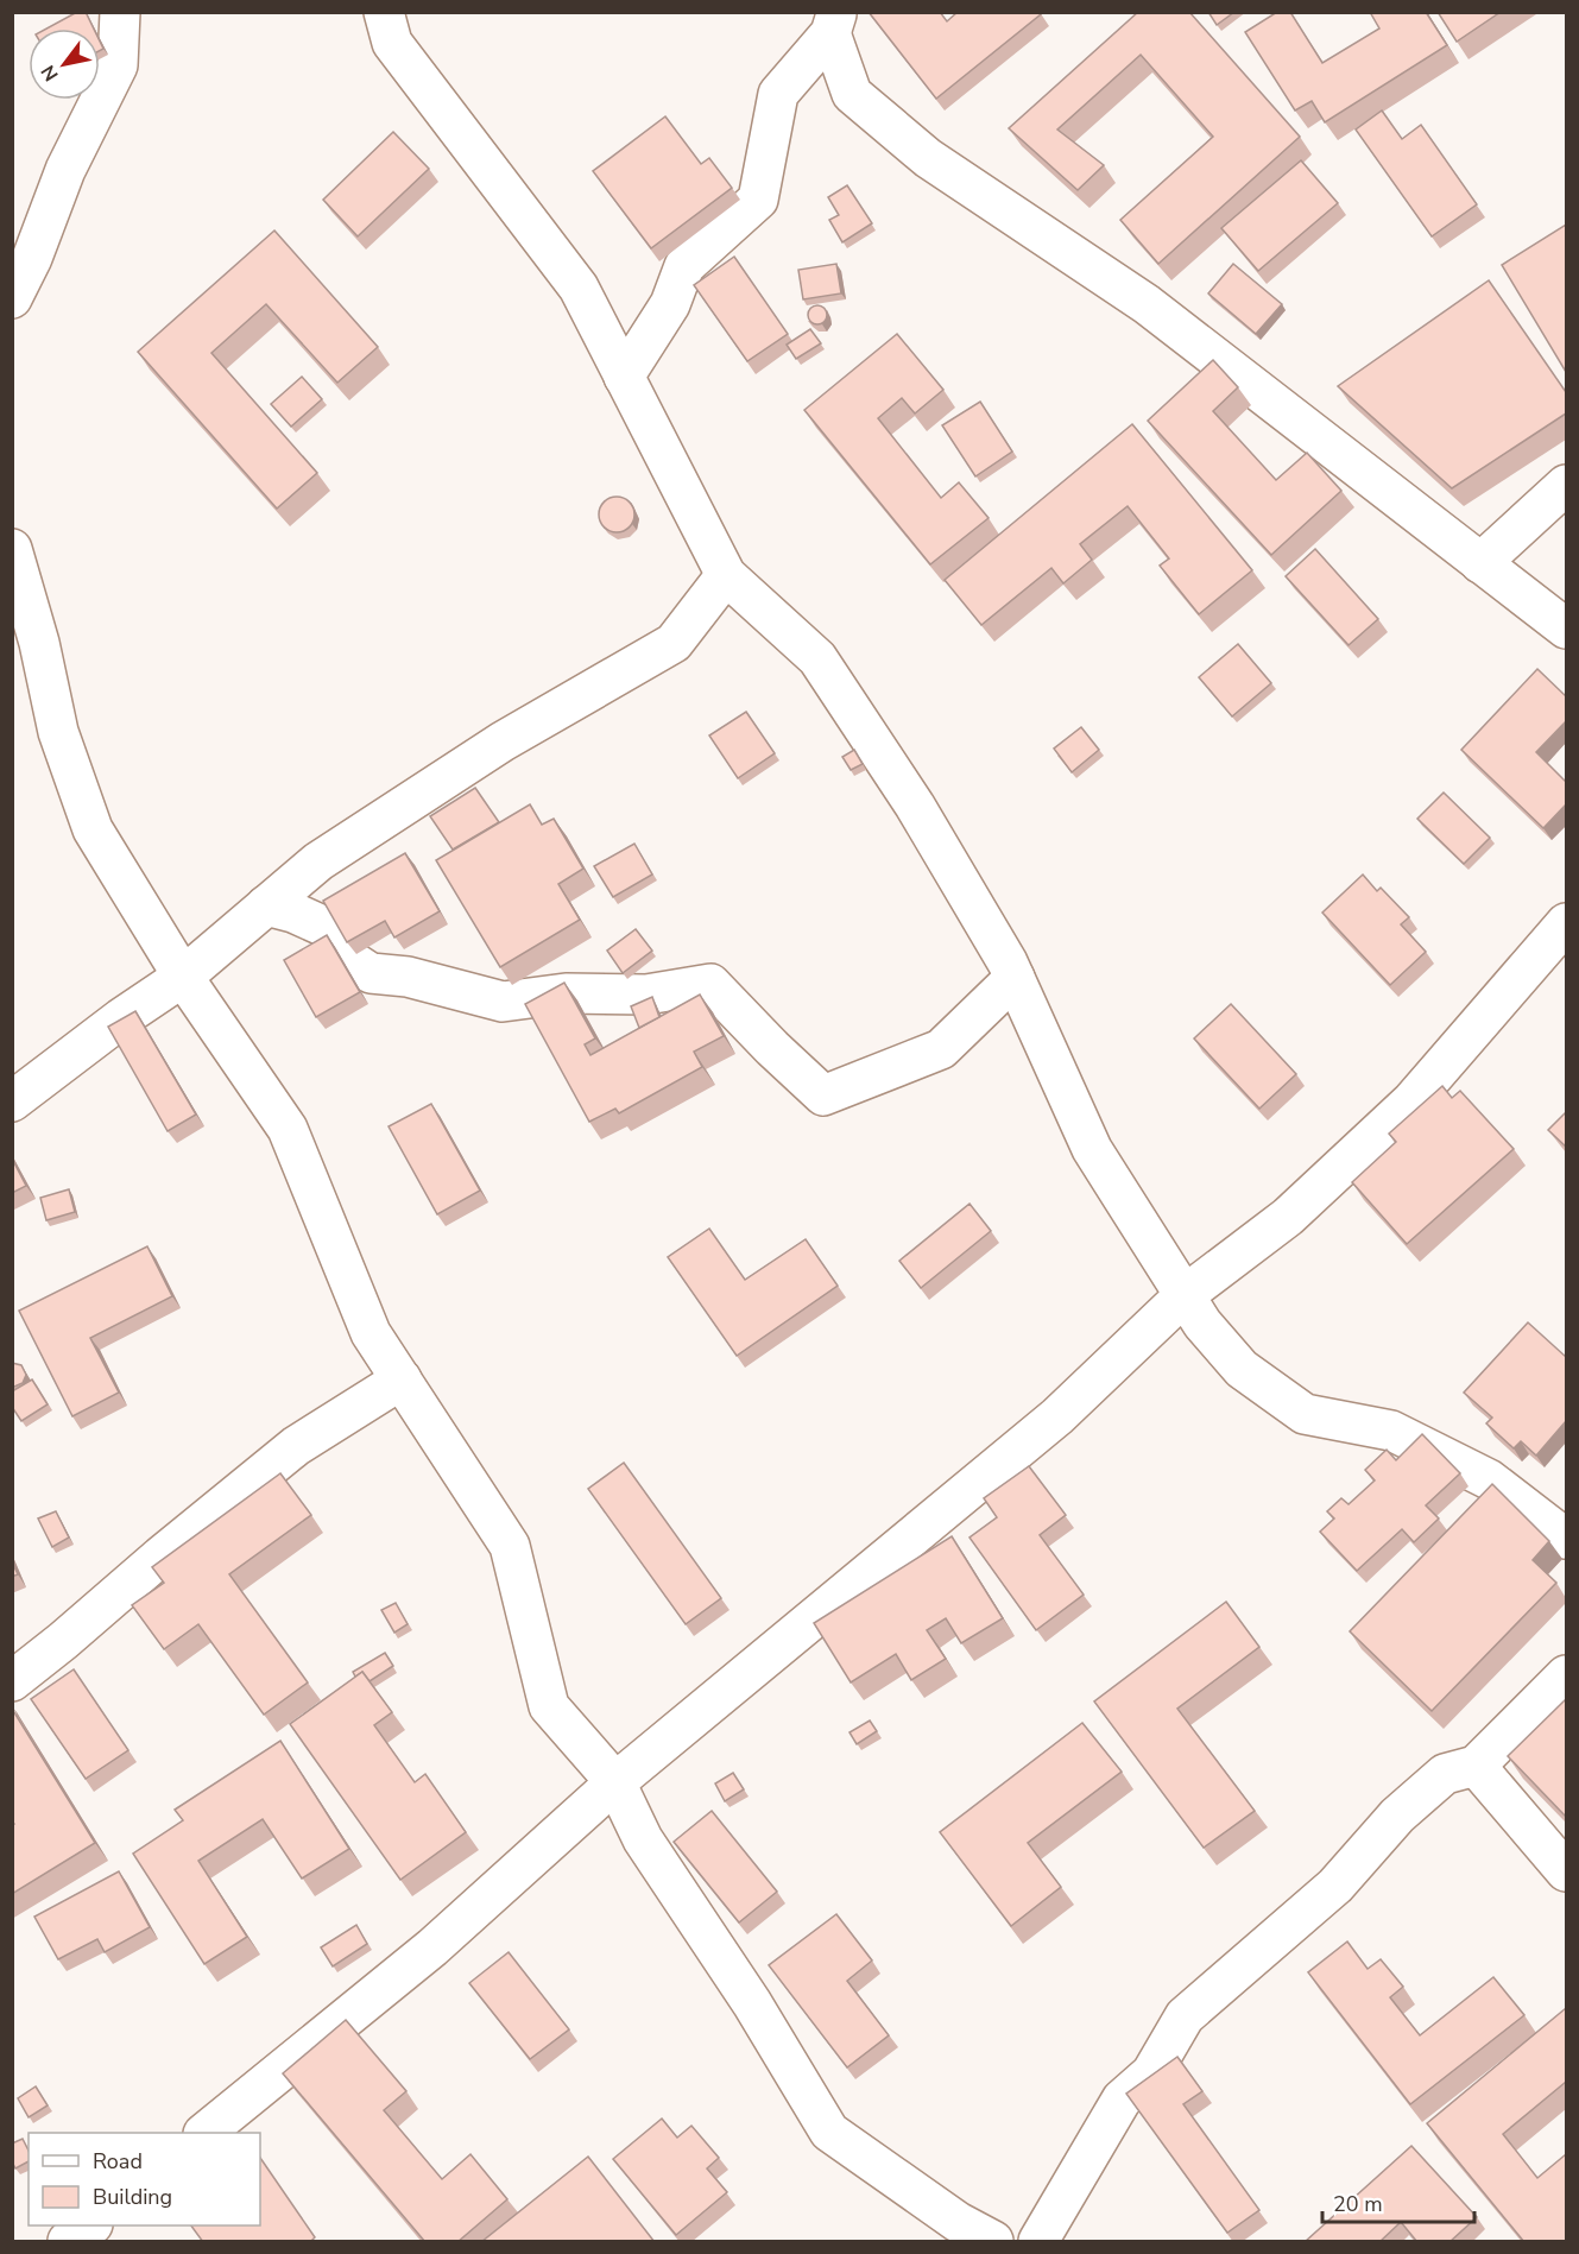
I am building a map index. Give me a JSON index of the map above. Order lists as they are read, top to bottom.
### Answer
{
  "legend": ["Road", "Building"],
  "scale_bar": "20 m",
  "north": "bottom left"
}
